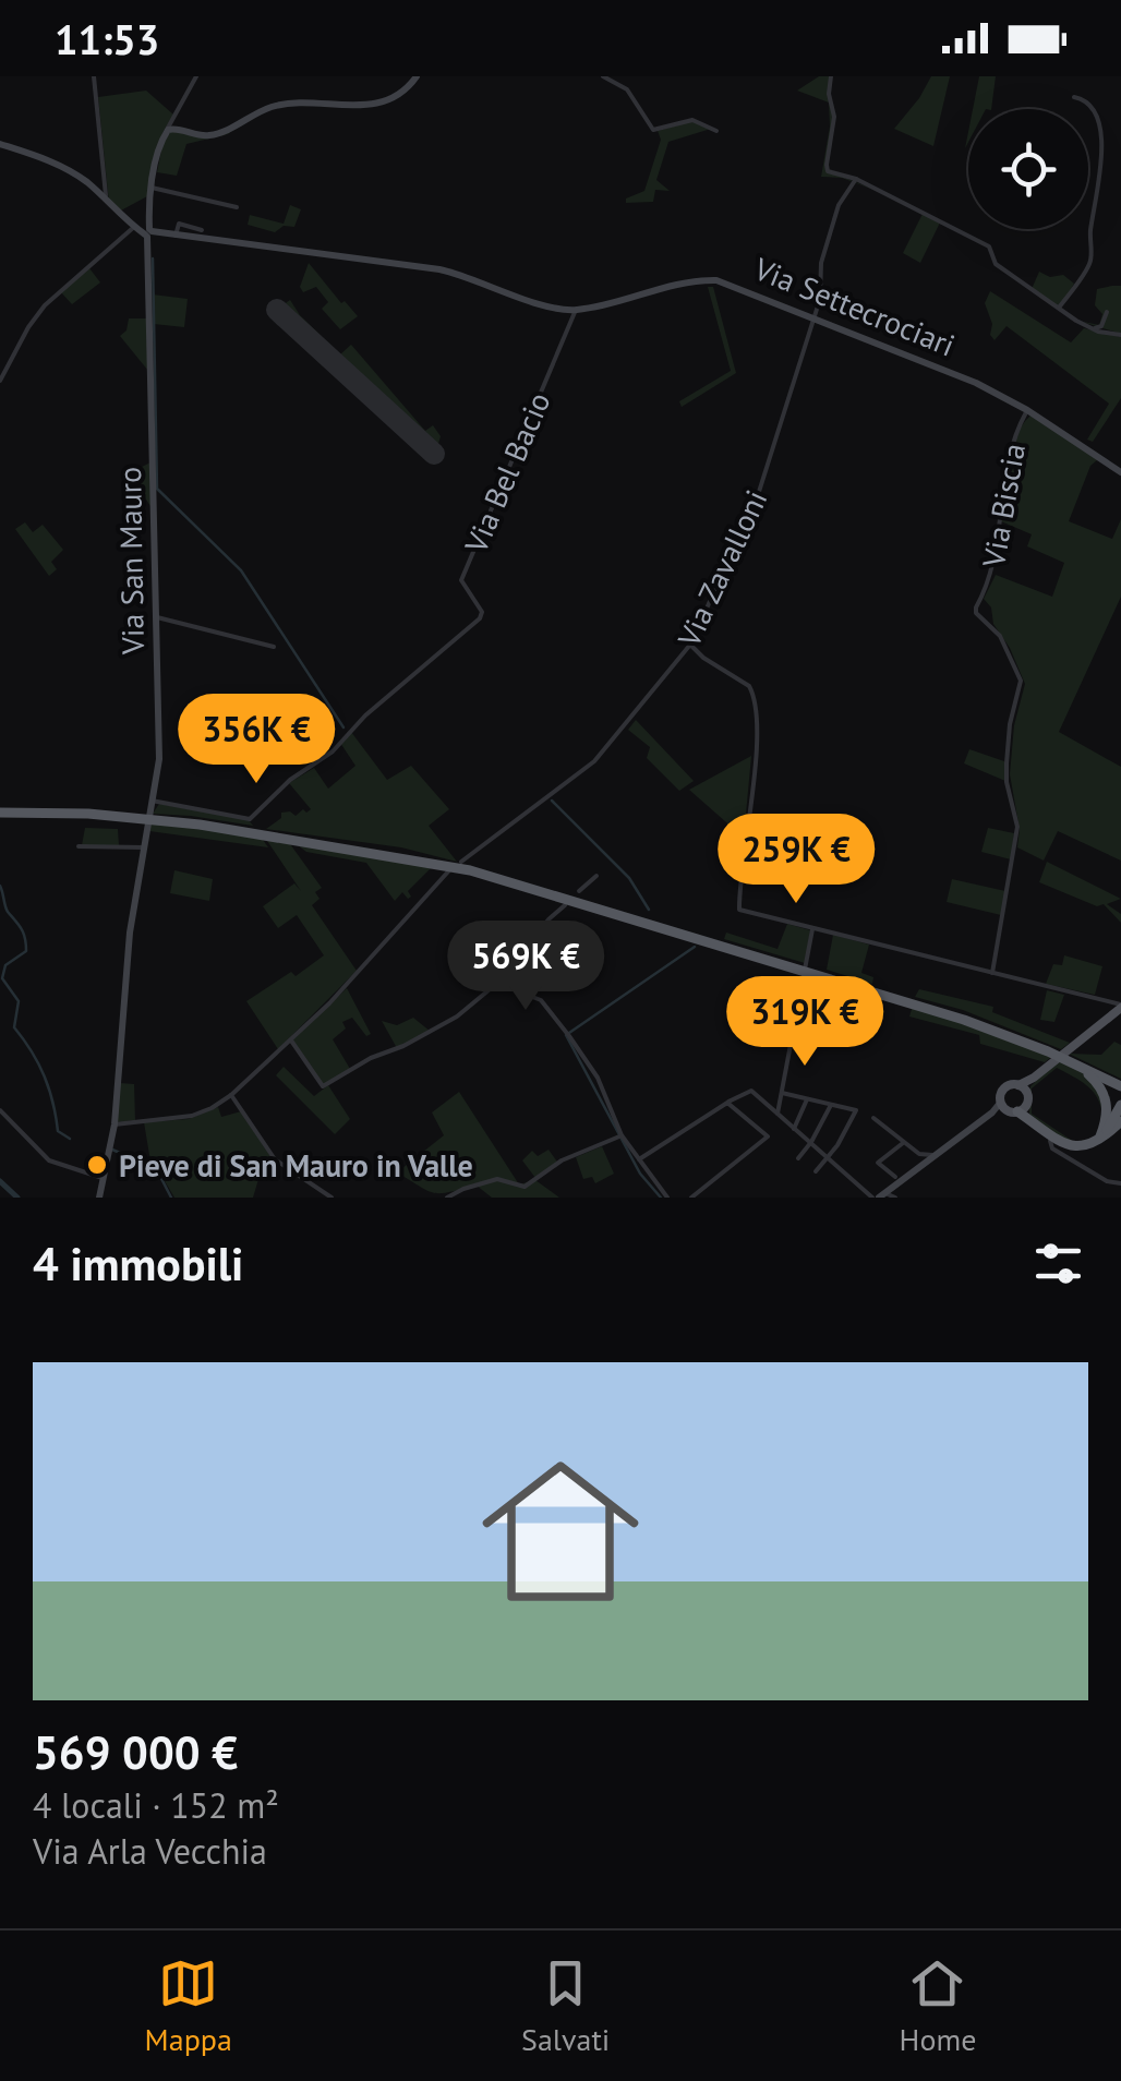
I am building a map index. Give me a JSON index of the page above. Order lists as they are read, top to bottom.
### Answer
{
  "streets": {
    "main road": ["Via Settecrociari", "Via San Mauro"],
    "street": ["Via Bel Bacio", "Via Biscia", "Via Zavalloni"]
  },
  "crossings": [
    ["Via Settecrociari", "Via Bel Bacio"],
    ["Via Settecrociari", "Via Biscia"],
    ["Via Settecrociari", "Via San Mauro"],
    ["Via Settecrociari", "Via Zavalloni"],
    ["Via Bel Bacio", "Via San Mauro"]
  ],
  "places": ["Pieve di San Mauro in Valle"],
  "page": {
    "status": "11:53",
    "price": [
      "356K €",
      "259K €",
      "569K €",
      "319K €"
    ],
    "heading": "4 immobili",
    "list": [
      {
        "name": "569 000 €",
        "note": "4 locali · 152 m² · Via Arla Vecchia"
      }
    ],
    "tabs": ["Mappa", "Salvati", "Home"]
  }
}
